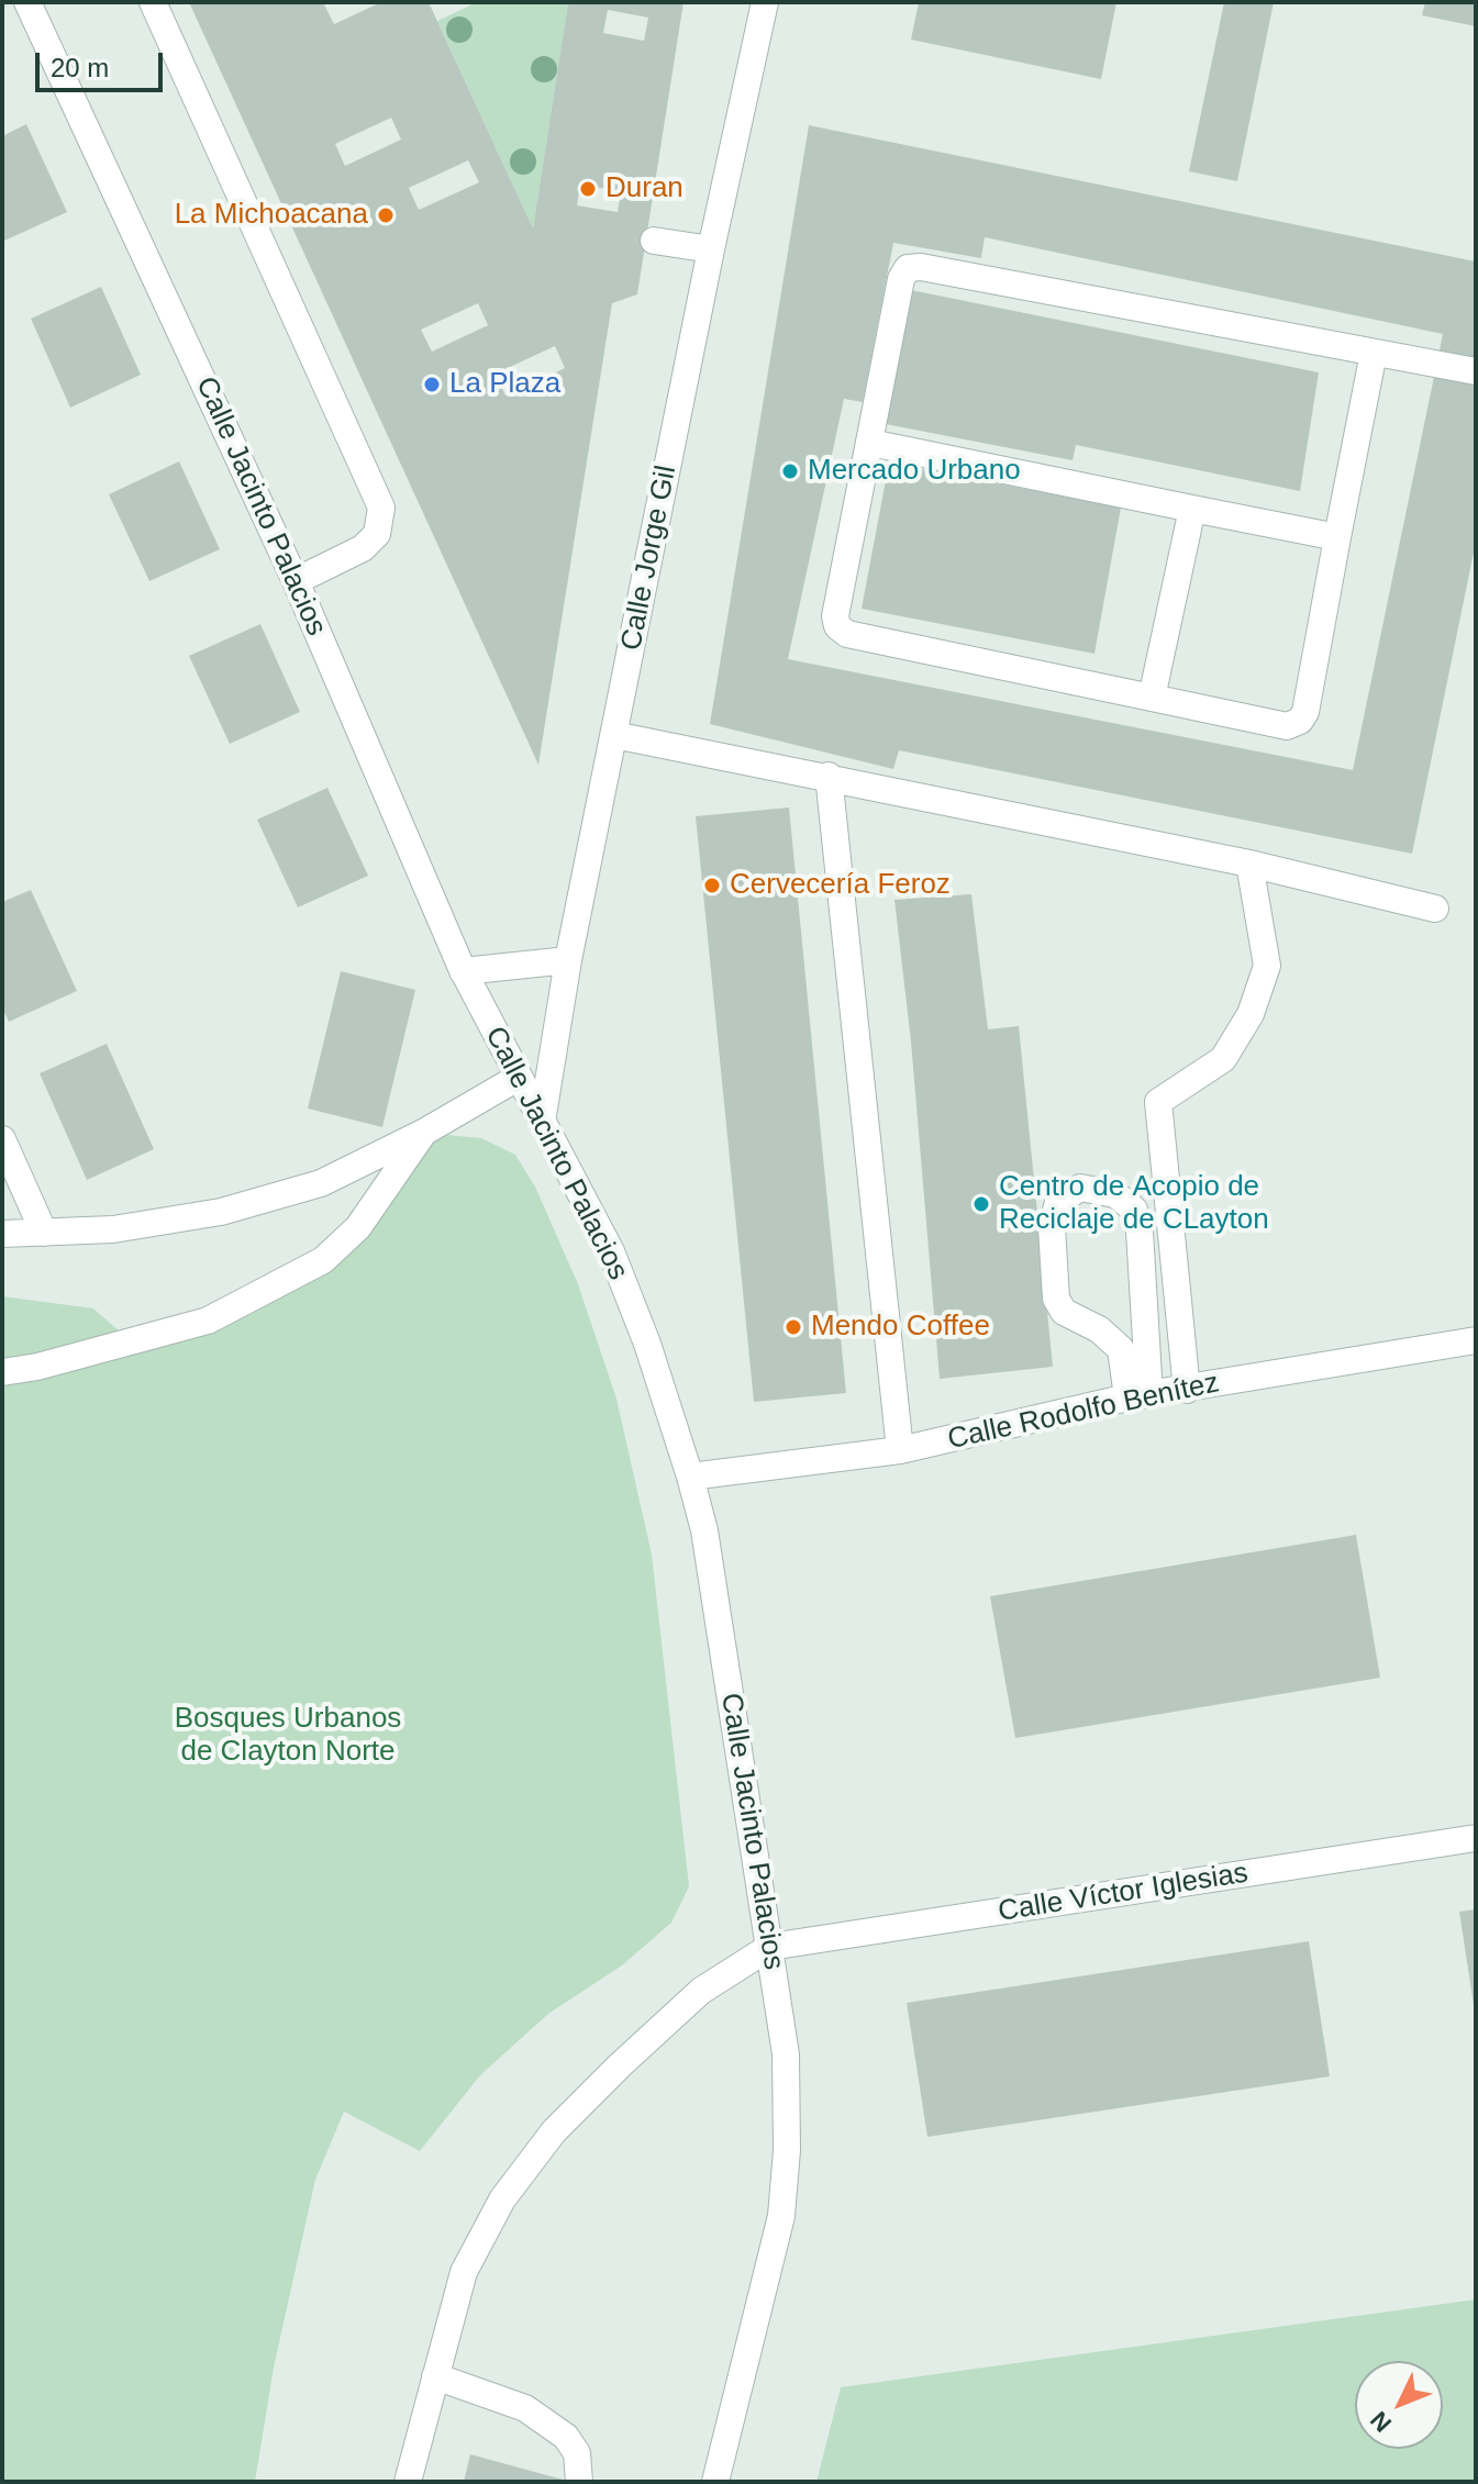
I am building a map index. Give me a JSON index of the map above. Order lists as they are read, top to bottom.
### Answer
{
  "streets": {
    "street": [
      "Calle Jacinto Palacios",
      "Calle Jorge Gil",
      "Calle Rodolfo Benítez",
      "Calle Víctor Iglesias"
    ]
  },
  "crossings": [
    ["Calle Jacinto Palacios", "Calle Jorge Gil"],
    ["Calle Jacinto Palacios", "Calle Rodolfo Benítez"],
    ["Calle Jacinto Palacios", "Calle Víctor Iglesias"]
  ],
  "parks": ["Bosques Urbanos de Clayton Norte"],
  "places": [
    "Duran",
    "La Michoacana",
    "La Plaza",
    "Mercado Urbano",
    "Cervecería Feroz",
    "Centro de Acopio de Reciclaje de CLayton",
    "Mendo Coffee"
  ],
  "scale_bar": "20 m",
  "north": "bottom left"
}
